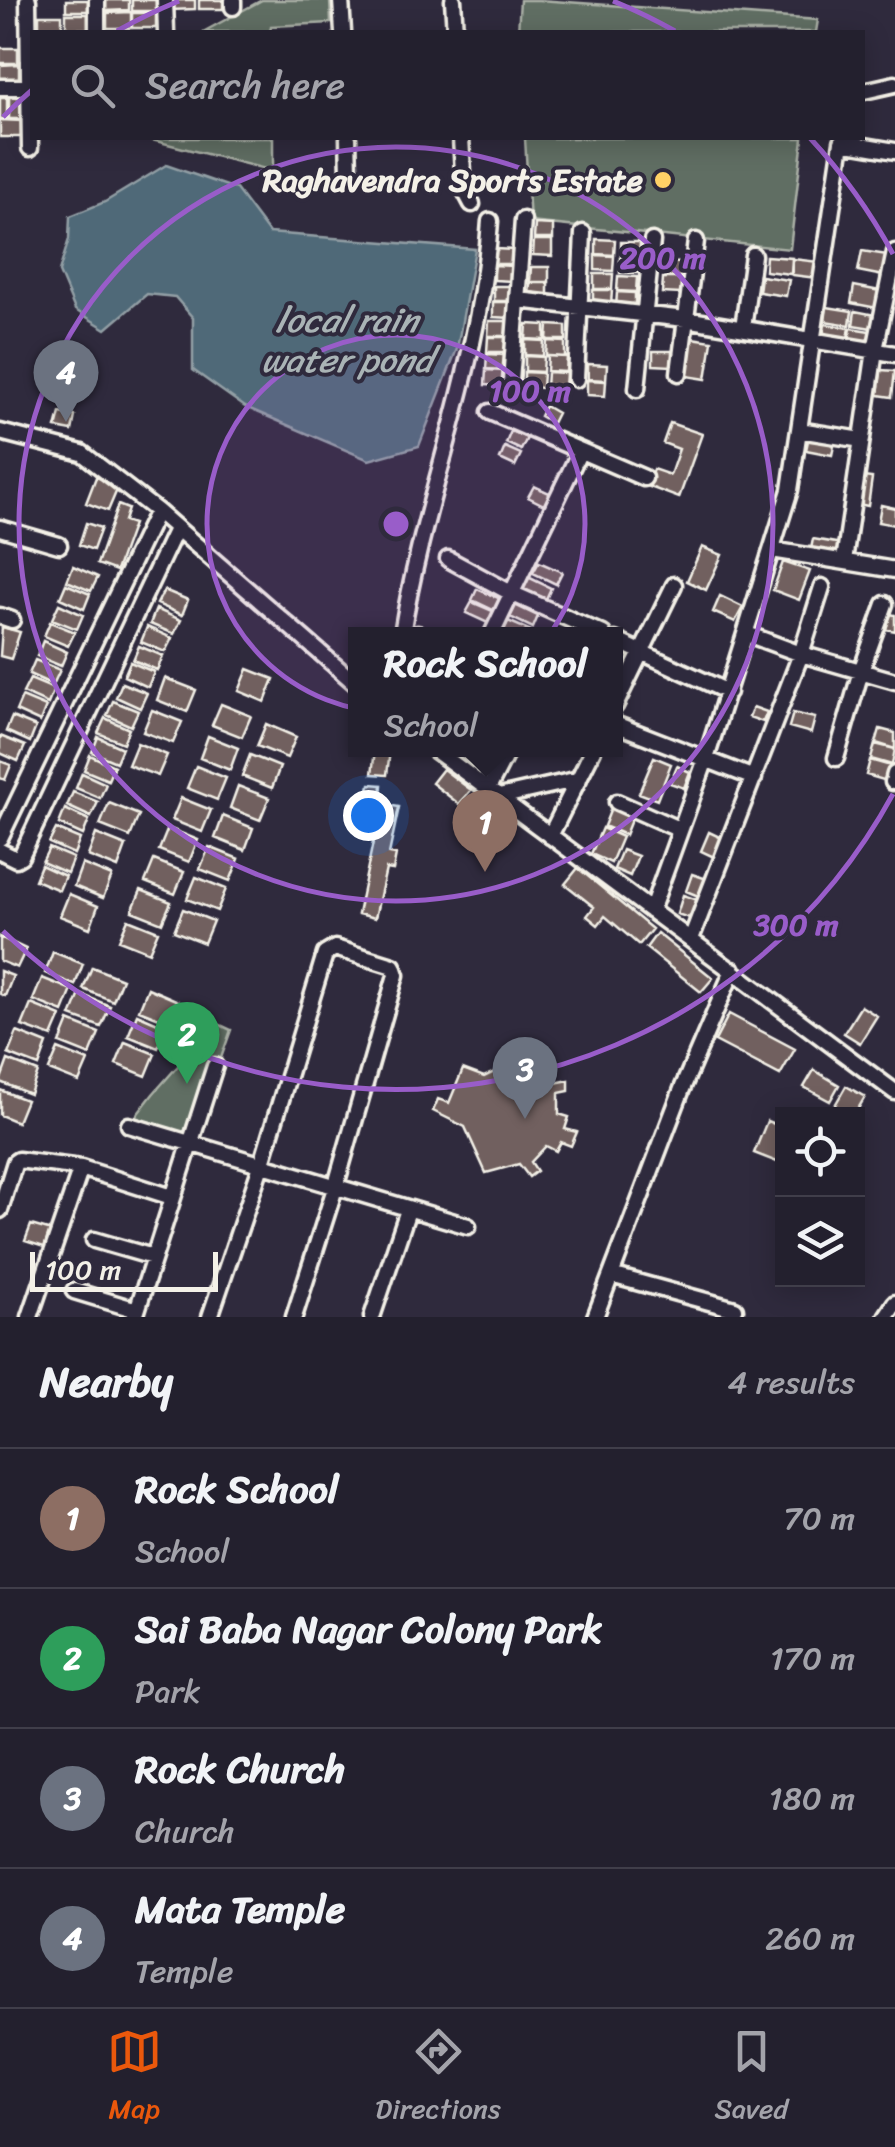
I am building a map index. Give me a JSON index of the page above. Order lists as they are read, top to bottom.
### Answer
{
  "water": ["local rain water pond"],
  "places": ["Raghavendra Sports Estate"],
  "scale_bar": "100 m",
  "page": {
    "search": "Search here",
    "pins": [
      "4",
      "1",
      "2",
      "3"
    ],
    "popup": ["Rock School", "School"],
    "scale": "100 m",
    "heading": ["Nearby", "4 results"],
    "list": [
      {
        "mark": "1",
        "name": "Rock School",
        "note": "School",
        "value": "70 m"
      },
      {
        "mark": "2",
        "name": "Sai Baba Nagar Colony Park",
        "note": "Park",
        "value": "170 m"
      },
      {
        "mark": "3",
        "name": "Rock Church",
        "note": "Church",
        "value": "180 m"
      },
      {
        "mark": "4",
        "name": "Mata Temple",
        "note": "Temple",
        "value": "260 m"
      }
    ],
    "nav": ["Map", "Directions", "Saved"]
  },
  "rings": ["200 m", "100 m", "300 m"]
}
